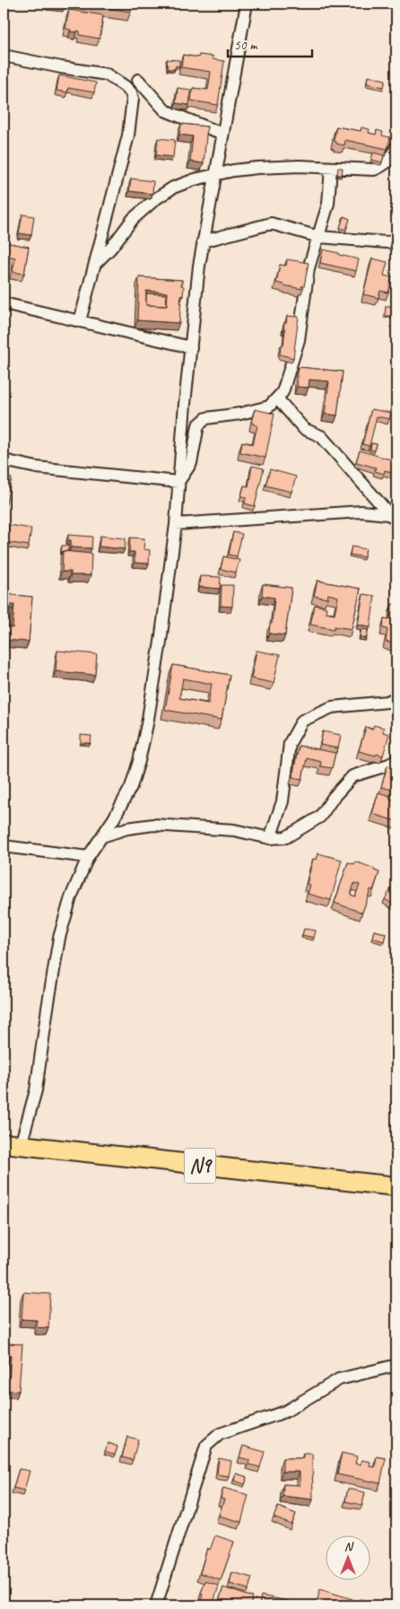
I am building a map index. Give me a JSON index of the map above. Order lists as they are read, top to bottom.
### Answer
{
  "streets": {
    "highway": ["N9"]
  },
  "scale_bar": "50 m",
  "north": "top"
}
